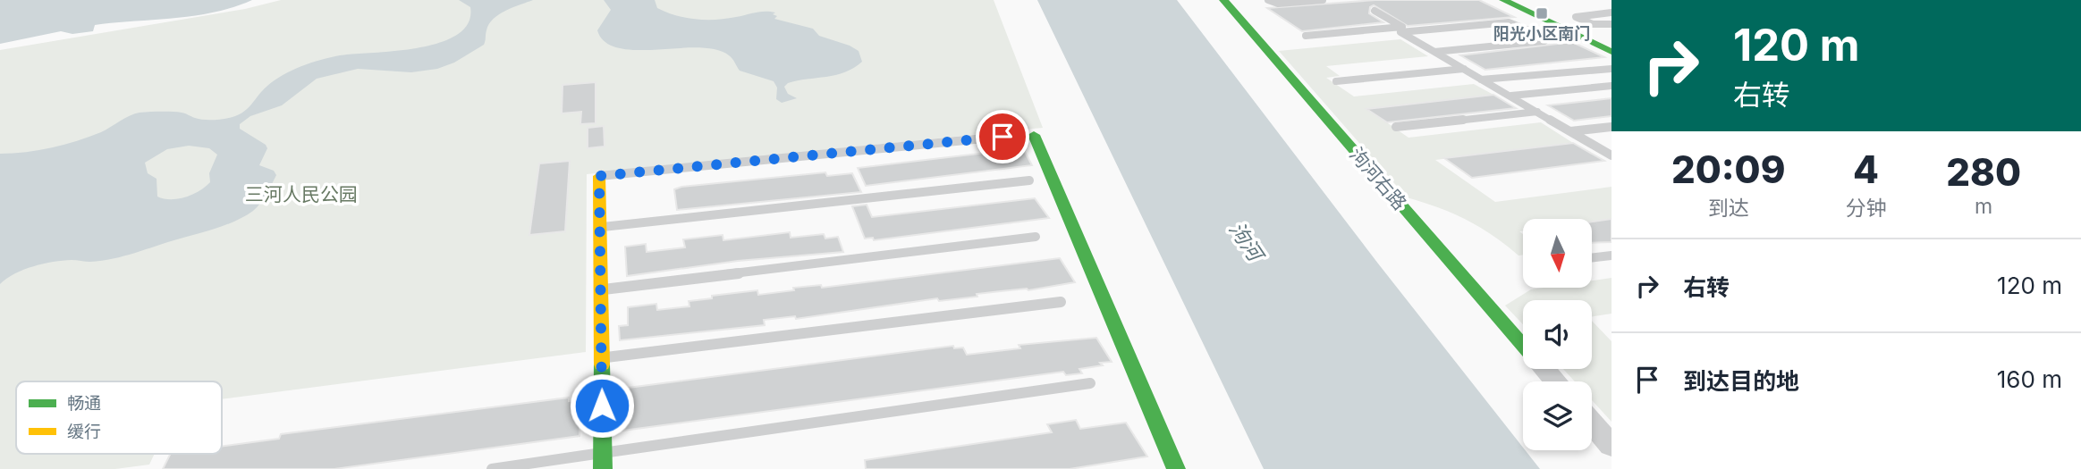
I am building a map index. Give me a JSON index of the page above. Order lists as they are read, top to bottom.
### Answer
{
  "streets": {
    "street": ["泃河右路"]
  },
  "water": ["泃河"],
  "parks": ["三河人民公园"],
  "places": {
    "transit": ["阳光小区南门"]
  },
  "legend": ["畅通", "缓行"],
  "north": "bottom",
  "page": {
    "turn": ["120 m", "右转"],
    "eta": [
      "20:09",
      "到达",
      "4",
      "分钟",
      "280",
      "m"
    ],
    "list": [
      {
        "name": "右转",
        "value": "120 m"
      },
      {
        "name": "到达目的地",
        "value": "160 m"
      }
    ]
  }
}
